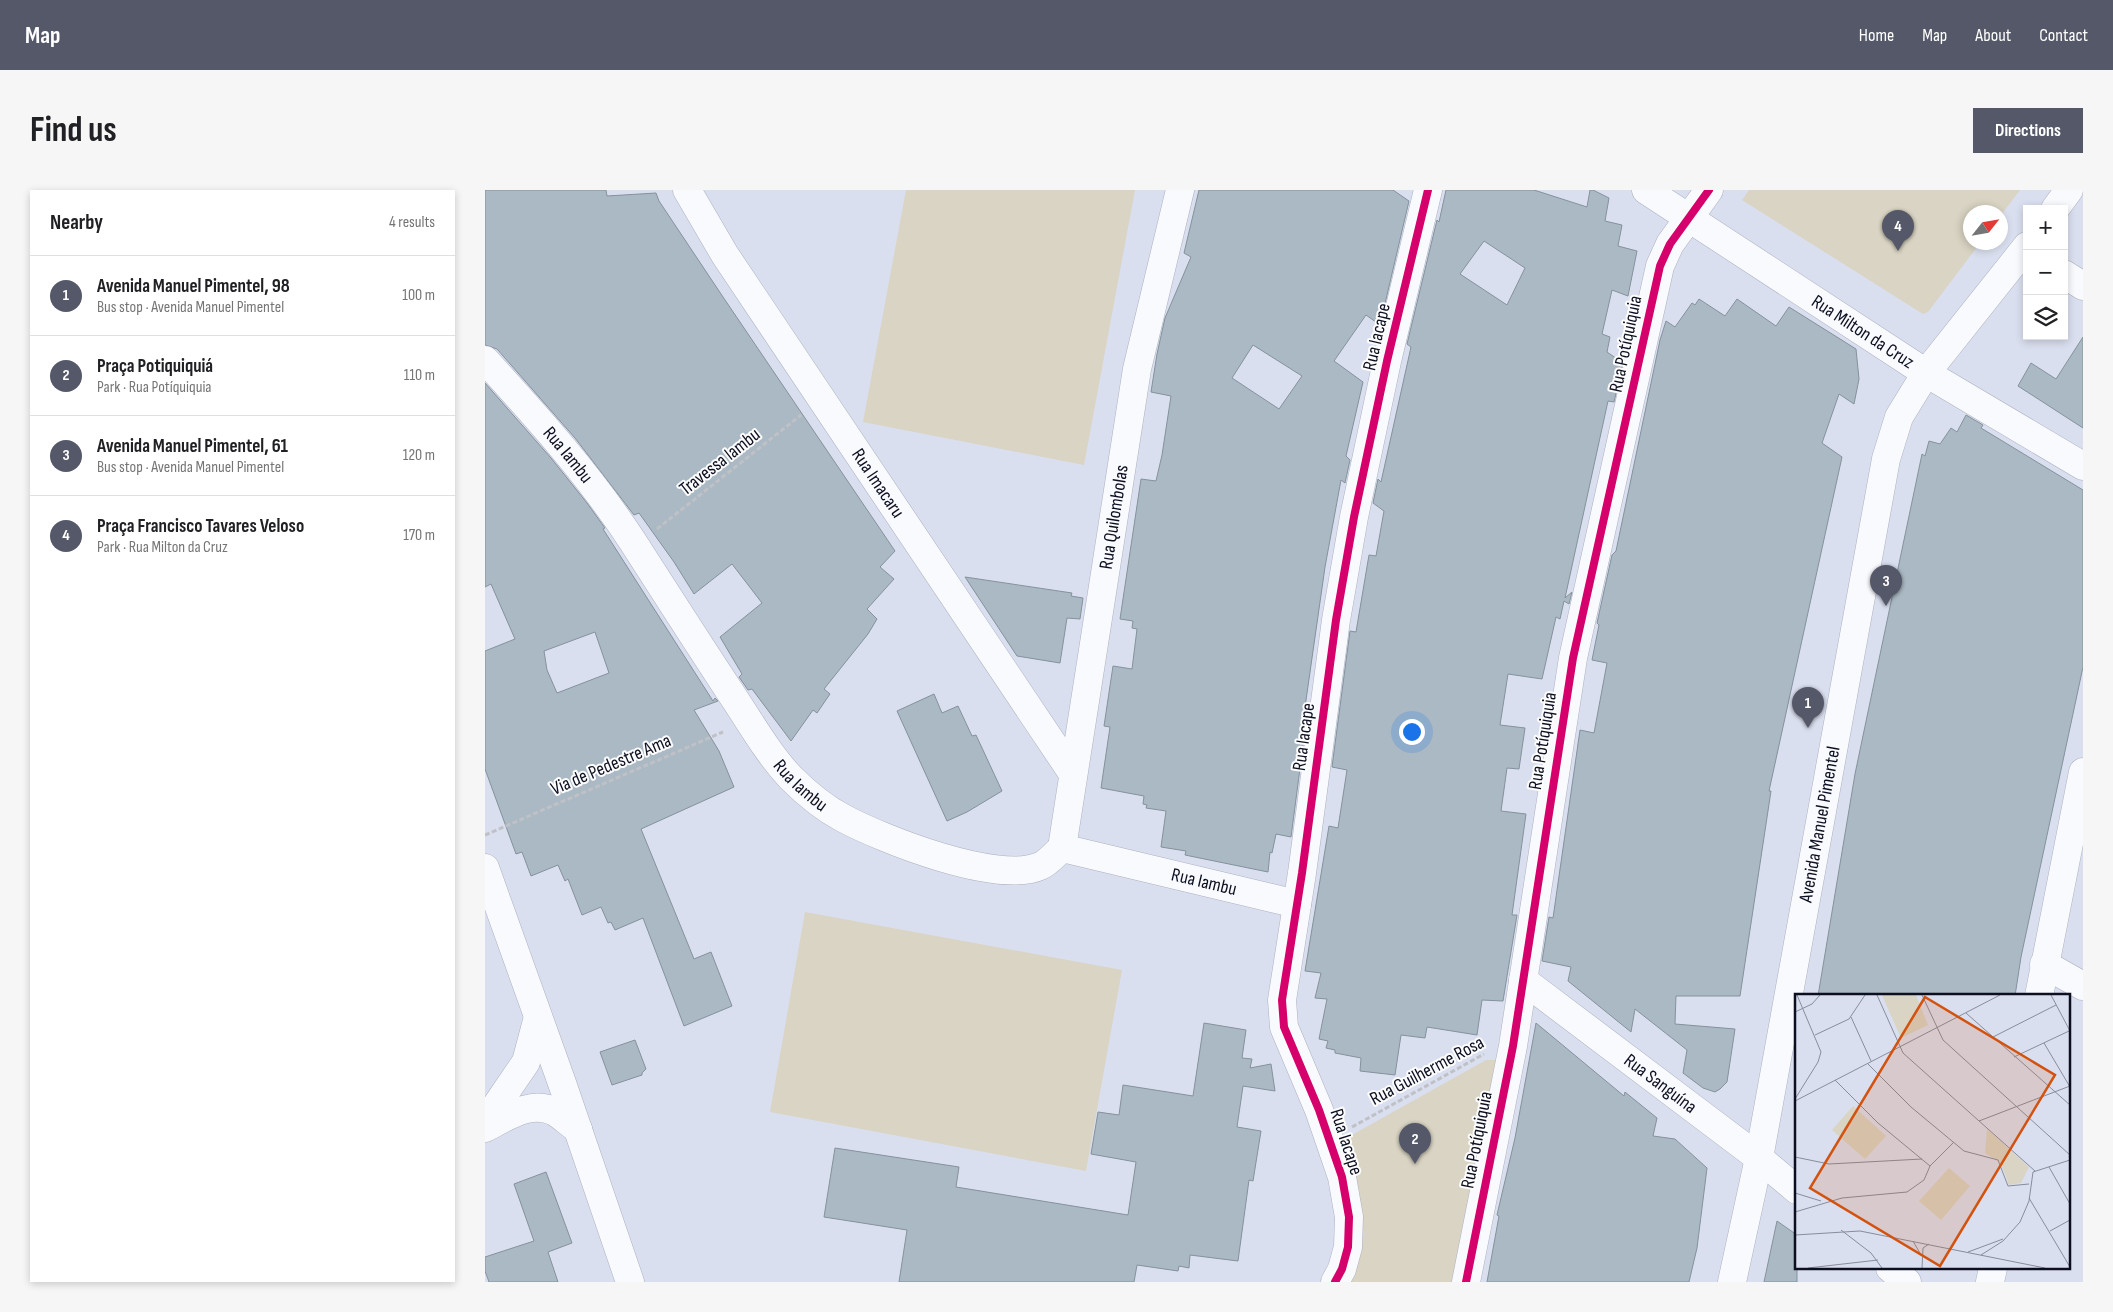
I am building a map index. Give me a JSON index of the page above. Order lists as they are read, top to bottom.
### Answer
{
  "streets": {
    "street": [
      "Rua Milton da Cruz",
      "Rua Iacape",
      "Rua Potíquiquia",
      "Rua Iambu",
      "Rua Imacaru",
      "Rua Quilombolas",
      "Avenida Manuel Pimentel",
      "Rua Sanguína"
    ],
    "path": ["Travessa Iambu", "Via de Pedestre Ama", "Rua Guilherme Rosa"]
  },
  "crossings": [
    ["Rua Milton da Cruz", "Rua Potíquiquia"],
    ["Rua Milton da Cruz", "Avenida Manuel Pimentel"],
    ["Rua Iacape", "Rua Iambu"],
    ["Rua Iacape", "Rua Guilherme Rosa"],
    ["Rua Potíquiquia", "Rua Guilherme Rosa"],
    ["Rua Potíquiquia", "Rua Sanguína"],
    ["Rua Iambu", "Travessa Iambu"],
    ["Rua Iambu", "Rua Quilombolas"],
    ["Rua Iambu", "Via de Pedestre Ama"],
    ["Travessa Iambu", "Rua Imacaru"],
    ["Rua Imacaru", "Rua Quilombolas"],
    ["Avenida Manuel Pimentel", "Rua Sanguína"]
  ],
  "north": "top right",
  "page": {
    "header": "Map",
    "nav": [
      "Home",
      "Map",
      "About",
      "Contact"
    ],
    "buttons": "Directions",
    "title": "Find us",
    "heading": ["Nearby", "4 results"],
    "map_buttons": ["+", "−"],
    "pins": [
      "4",
      "3",
      "1",
      "2"
    ],
    "list": [
      {
        "mark": "1",
        "name": "Avenida Manuel Pimentel, 98",
        "note": "Bus stop · Avenida Manuel Pimentel",
        "value": "100 m"
      },
      {
        "mark": "2",
        "name": "Praça Potiquiquiá",
        "note": "Park · Rua Potíquiquia",
        "value": "110 m"
      },
      {
        "mark": "3",
        "name": "Avenida Manuel Pimentel, 61",
        "note": "Bus stop · Avenida Manuel Pimentel",
        "value": "120 m"
      },
      {
        "mark": "4",
        "name": "Praça Francisco Tavares Veloso",
        "note": "Park · Rua Milton da Cruz",
        "value": "170 m"
      }
    ]
  }
}
